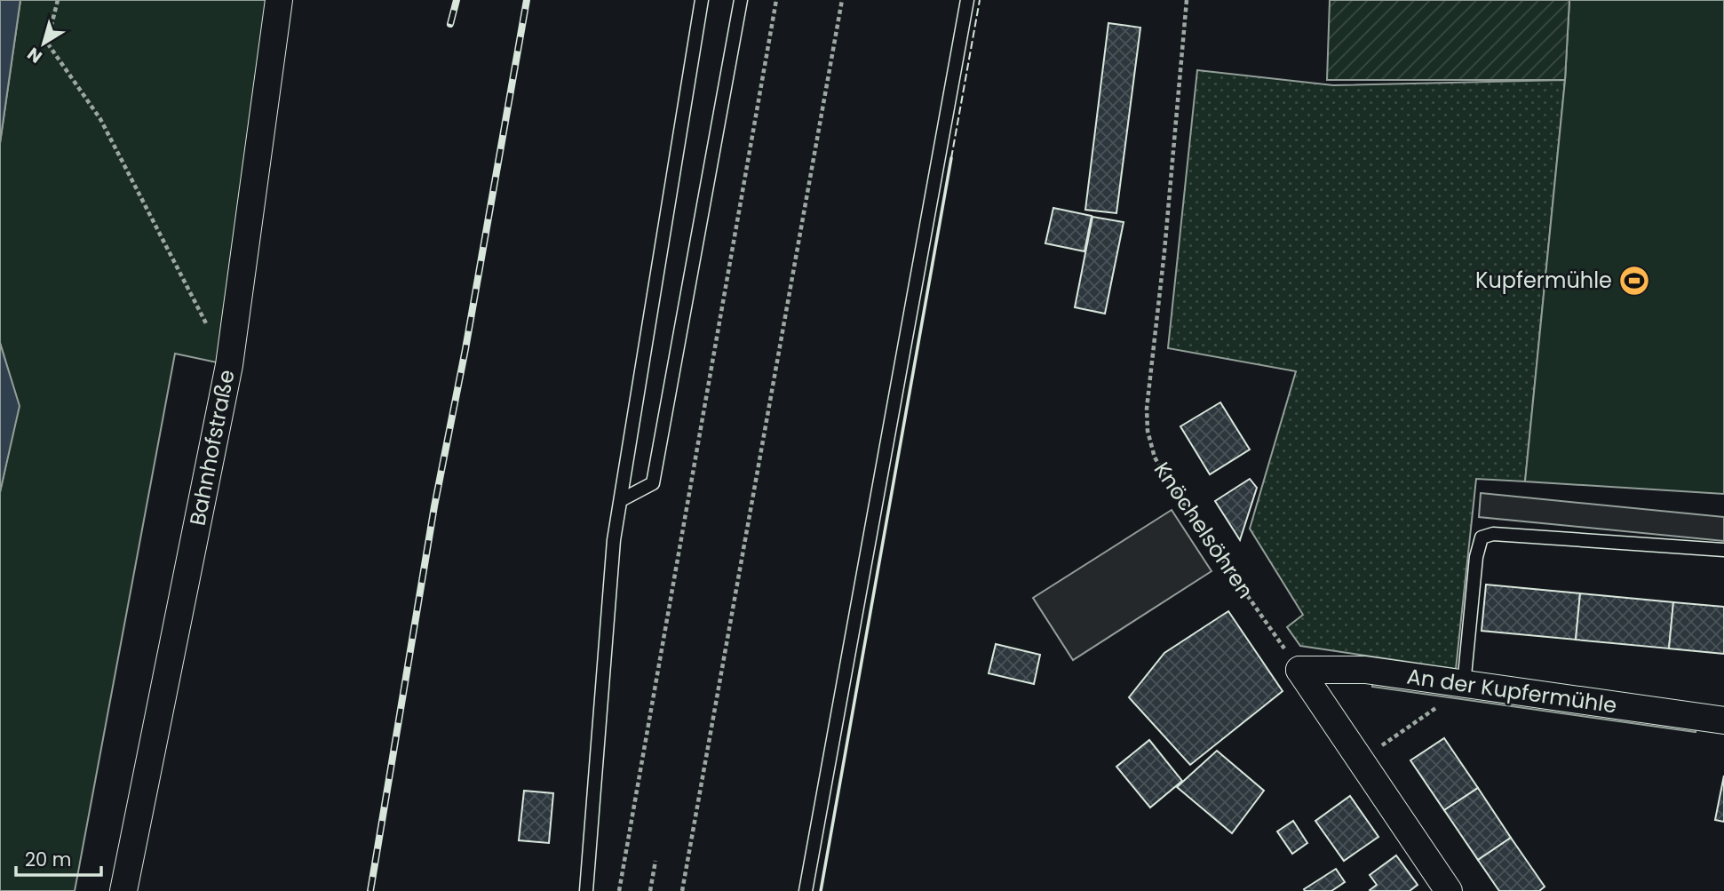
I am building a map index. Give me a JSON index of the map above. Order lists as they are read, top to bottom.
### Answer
{
  "streets": {
    "street": ["Bahnhofstraße", "An der Kupfermühle"],
    "path": ["Knöchelsöhren"]
  },
  "crossings": [
    ["Knöchelsöhren", "An der Kupfermühle"]
  ],
  "places": {
    "sports": ["Kupfermühle"]
  },
  "scale_bar": "20 m",
  "north": "bottom left"
}
